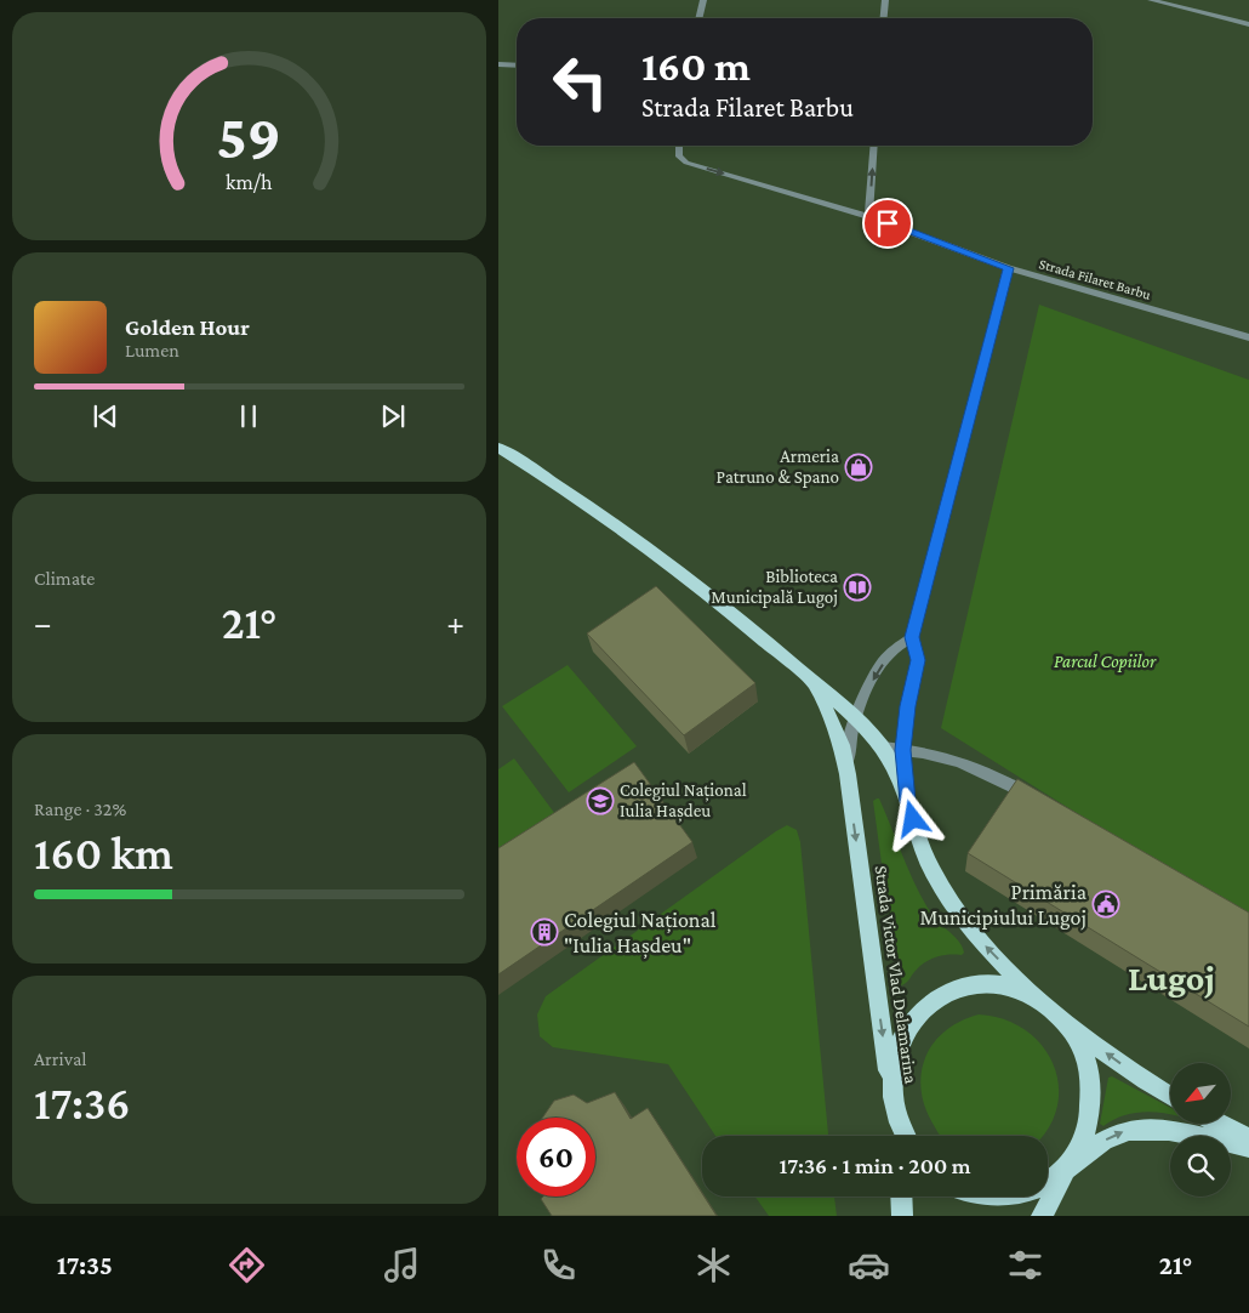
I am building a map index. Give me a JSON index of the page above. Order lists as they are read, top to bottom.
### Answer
{
  "streets": {
    "main road": ["Strada Victor Vlad Delamarina"],
    "street": ["Strada Filaret Barbu"]
  },
  "districts": ["Lugoj"],
  "parks": ["Parcul Copiilor"],
  "places": {
    "shop": ["Armeria Patruno & Spano"],
    "library": ["Biblioteca Municipală Lugoj"],
    "school or university": ["Colegiul Național Iulia Hașdeu"],
    "public building": ["Primăria Municipiului Lugoj"],
    "building": ["Colegiul Național \"Iulia Hașdeu\""]
  },
  "north": "bottom left",
  "page": {
    "turn": ["160 m", "Strada Filaret Barbu"],
    "song": ["Golden Hour", "Lumen"],
    "tile": [
      "Climate",
      ["Range · 32%", "160 km"],
      ["Arrival", "17:36"]
    ],
    "heat": ["−", "21°", "+"],
    "limit": "60",
    "trip": "17:36 · 1 min · 200 m",
    "tabs": ["17:35", "21°"],
    "gauge": ["59", "km/h"]
  }
}
